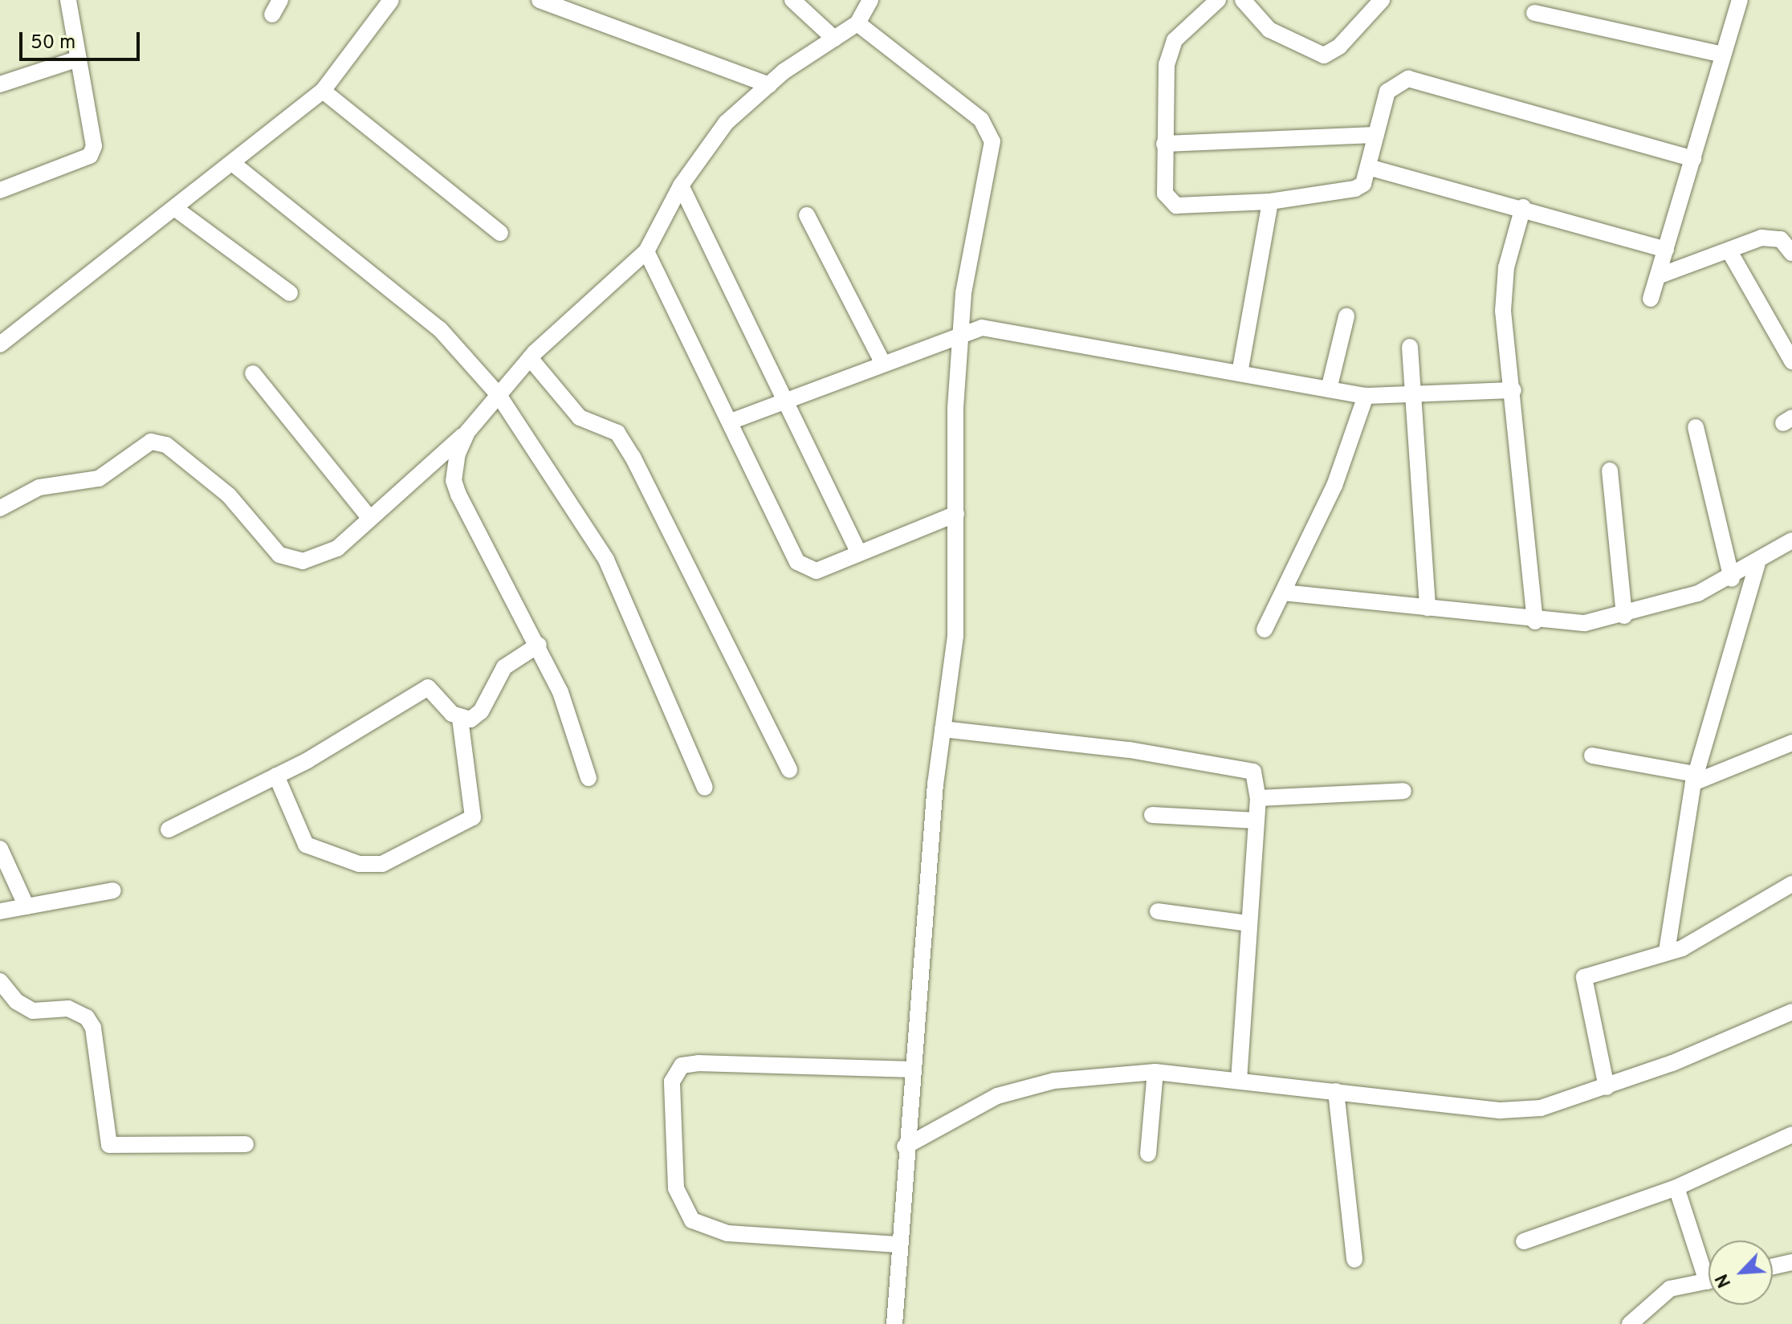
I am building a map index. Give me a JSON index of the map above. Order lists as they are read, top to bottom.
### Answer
{
  "scale_bar": "50 m",
  "north": "bottom left"
}
